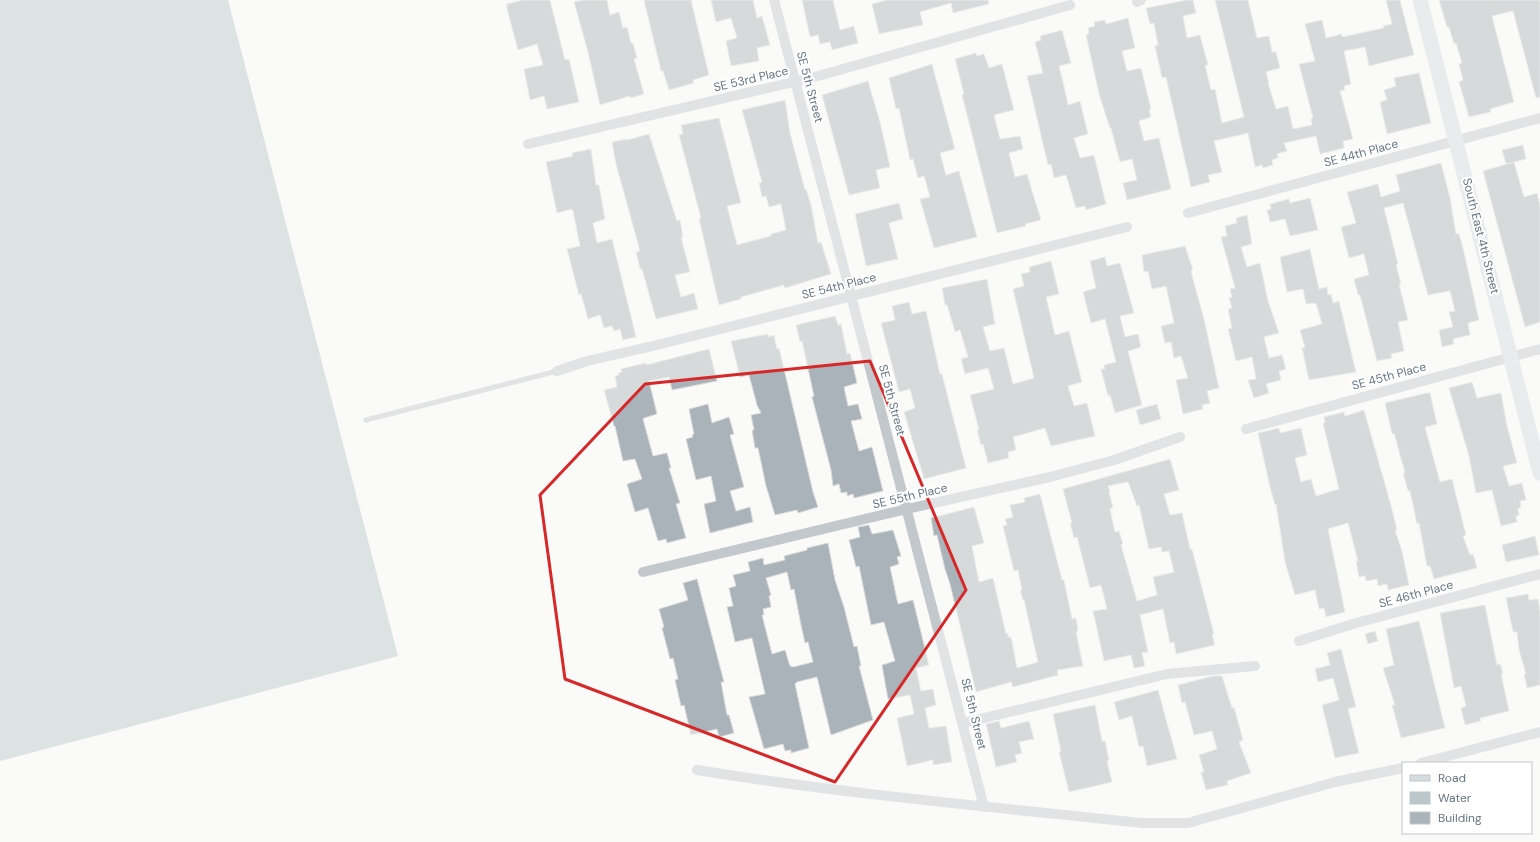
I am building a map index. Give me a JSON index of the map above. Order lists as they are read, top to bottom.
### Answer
{
  "streets": {
    "street": [
      "SE 53rd Place",
      "SE 5th Street",
      "SE 44th Place",
      "South East 4th Street",
      "SE 54th Place",
      "SE 45th Place",
      "SE 55th Place",
      "SE 46th Place"
    ]
  },
  "crossings": [
    ["SE 53rd Place", "SE 5th Street"],
    ["SE 5th Street", "SE 54th Place"],
    ["SE 5th Street", "SE 55th Place"],
    ["SE 44th Place", "South East 4th Street"],
    ["South East 4th Street", "SE 45th Place"]
  ],
  "legend": ["Road", "Water", "Building"]
}
